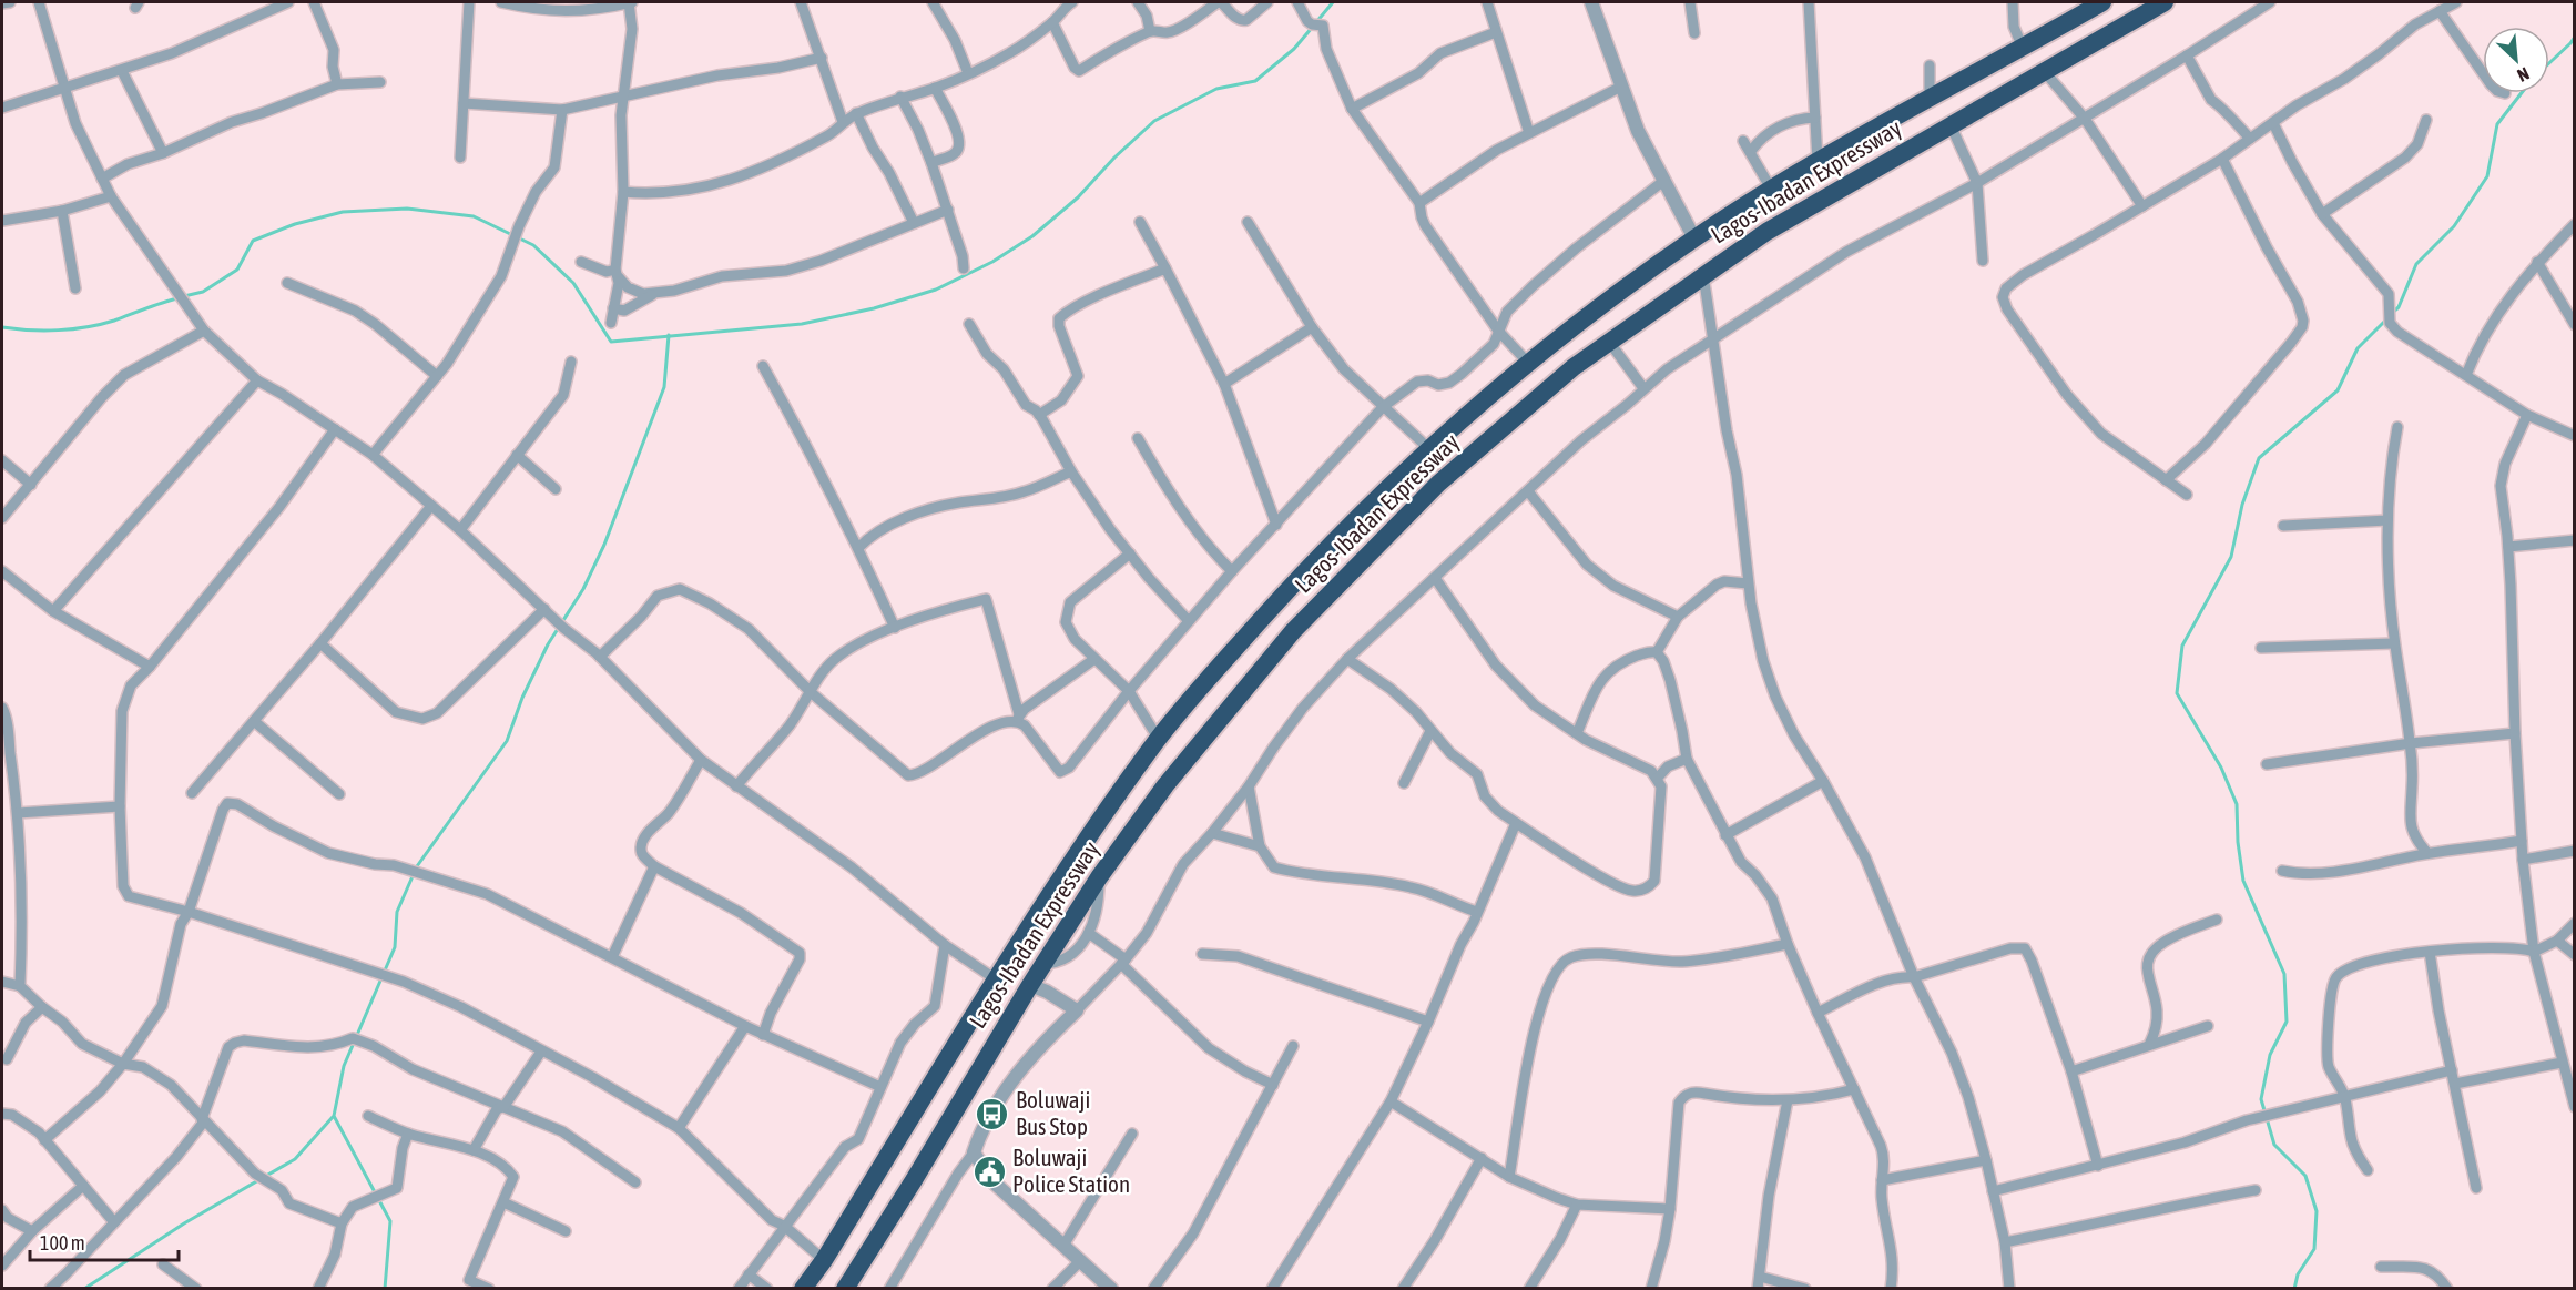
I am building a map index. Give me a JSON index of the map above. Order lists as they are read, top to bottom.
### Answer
{
  "streets": {
    "highway": ["Lagos-Ibadan Expressway"]
  },
  "places": {
    "bus stop": ["Boluwaji Bus Stop"],
    "public building": ["Boluwaji Police Station"]
  },
  "scale_bar": "100 m",
  "north": "bottom right"
}
